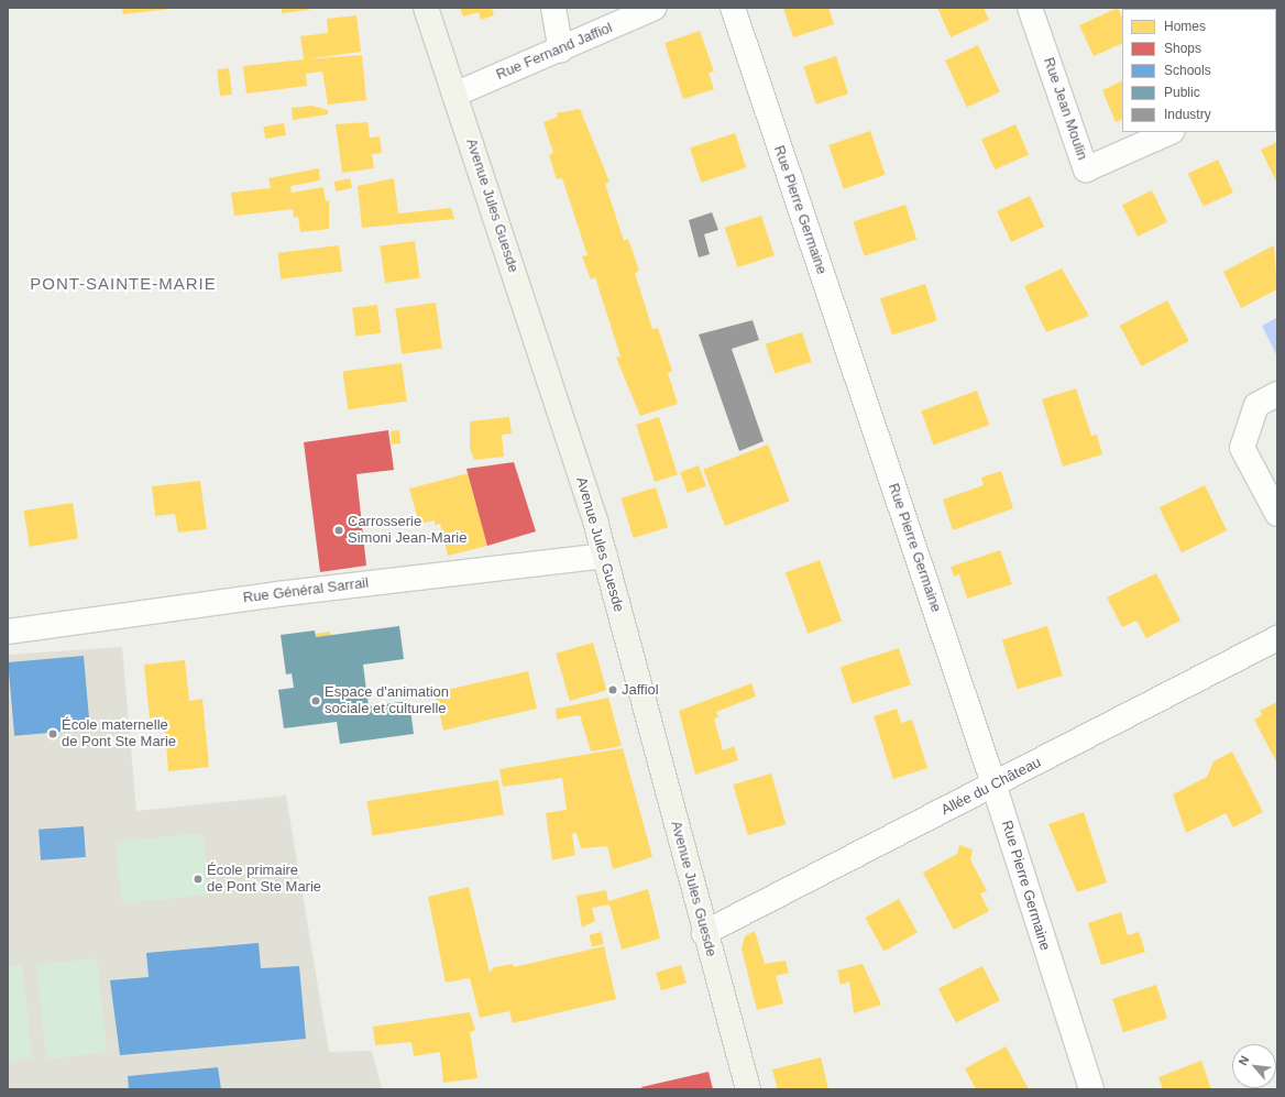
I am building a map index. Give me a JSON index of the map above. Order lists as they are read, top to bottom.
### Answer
{
  "streets": {
    "main road": ["Avenue Jules Guesde"],
    "street": [
      "Rue Fernand Jaffiol",
      "Rue Jean Moulin",
      "Rue Pierre Germaine",
      "Rue Général Sarrail",
      "Allée du Château"
    ]
  },
  "crossings": [
    ["Rue Fernand Jaffiol", "Avenue Jules Guesde"],
    ["Avenue Jules Guesde", "Rue Général Sarrail"],
    ["Avenue Jules Guesde", "Allée du Château"],
    ["Rue Pierre Germaine", "Allée du Château"]
  ],
  "districts": ["PONT-SAINTE-MARIE"],
  "places": [
    "Carrosserie Simoni Jean-Marie",
    "Jaffiol",
    "Espace d'animation sociale et culturelle",
    "École maternelle de Pont Ste Marie",
    "École primaire de Pont Ste Marie"
  ],
  "legend": [
    "Homes",
    "Shops",
    "Schools",
    "Public",
    "Industry"
  ],
  "north": "top left"
}
